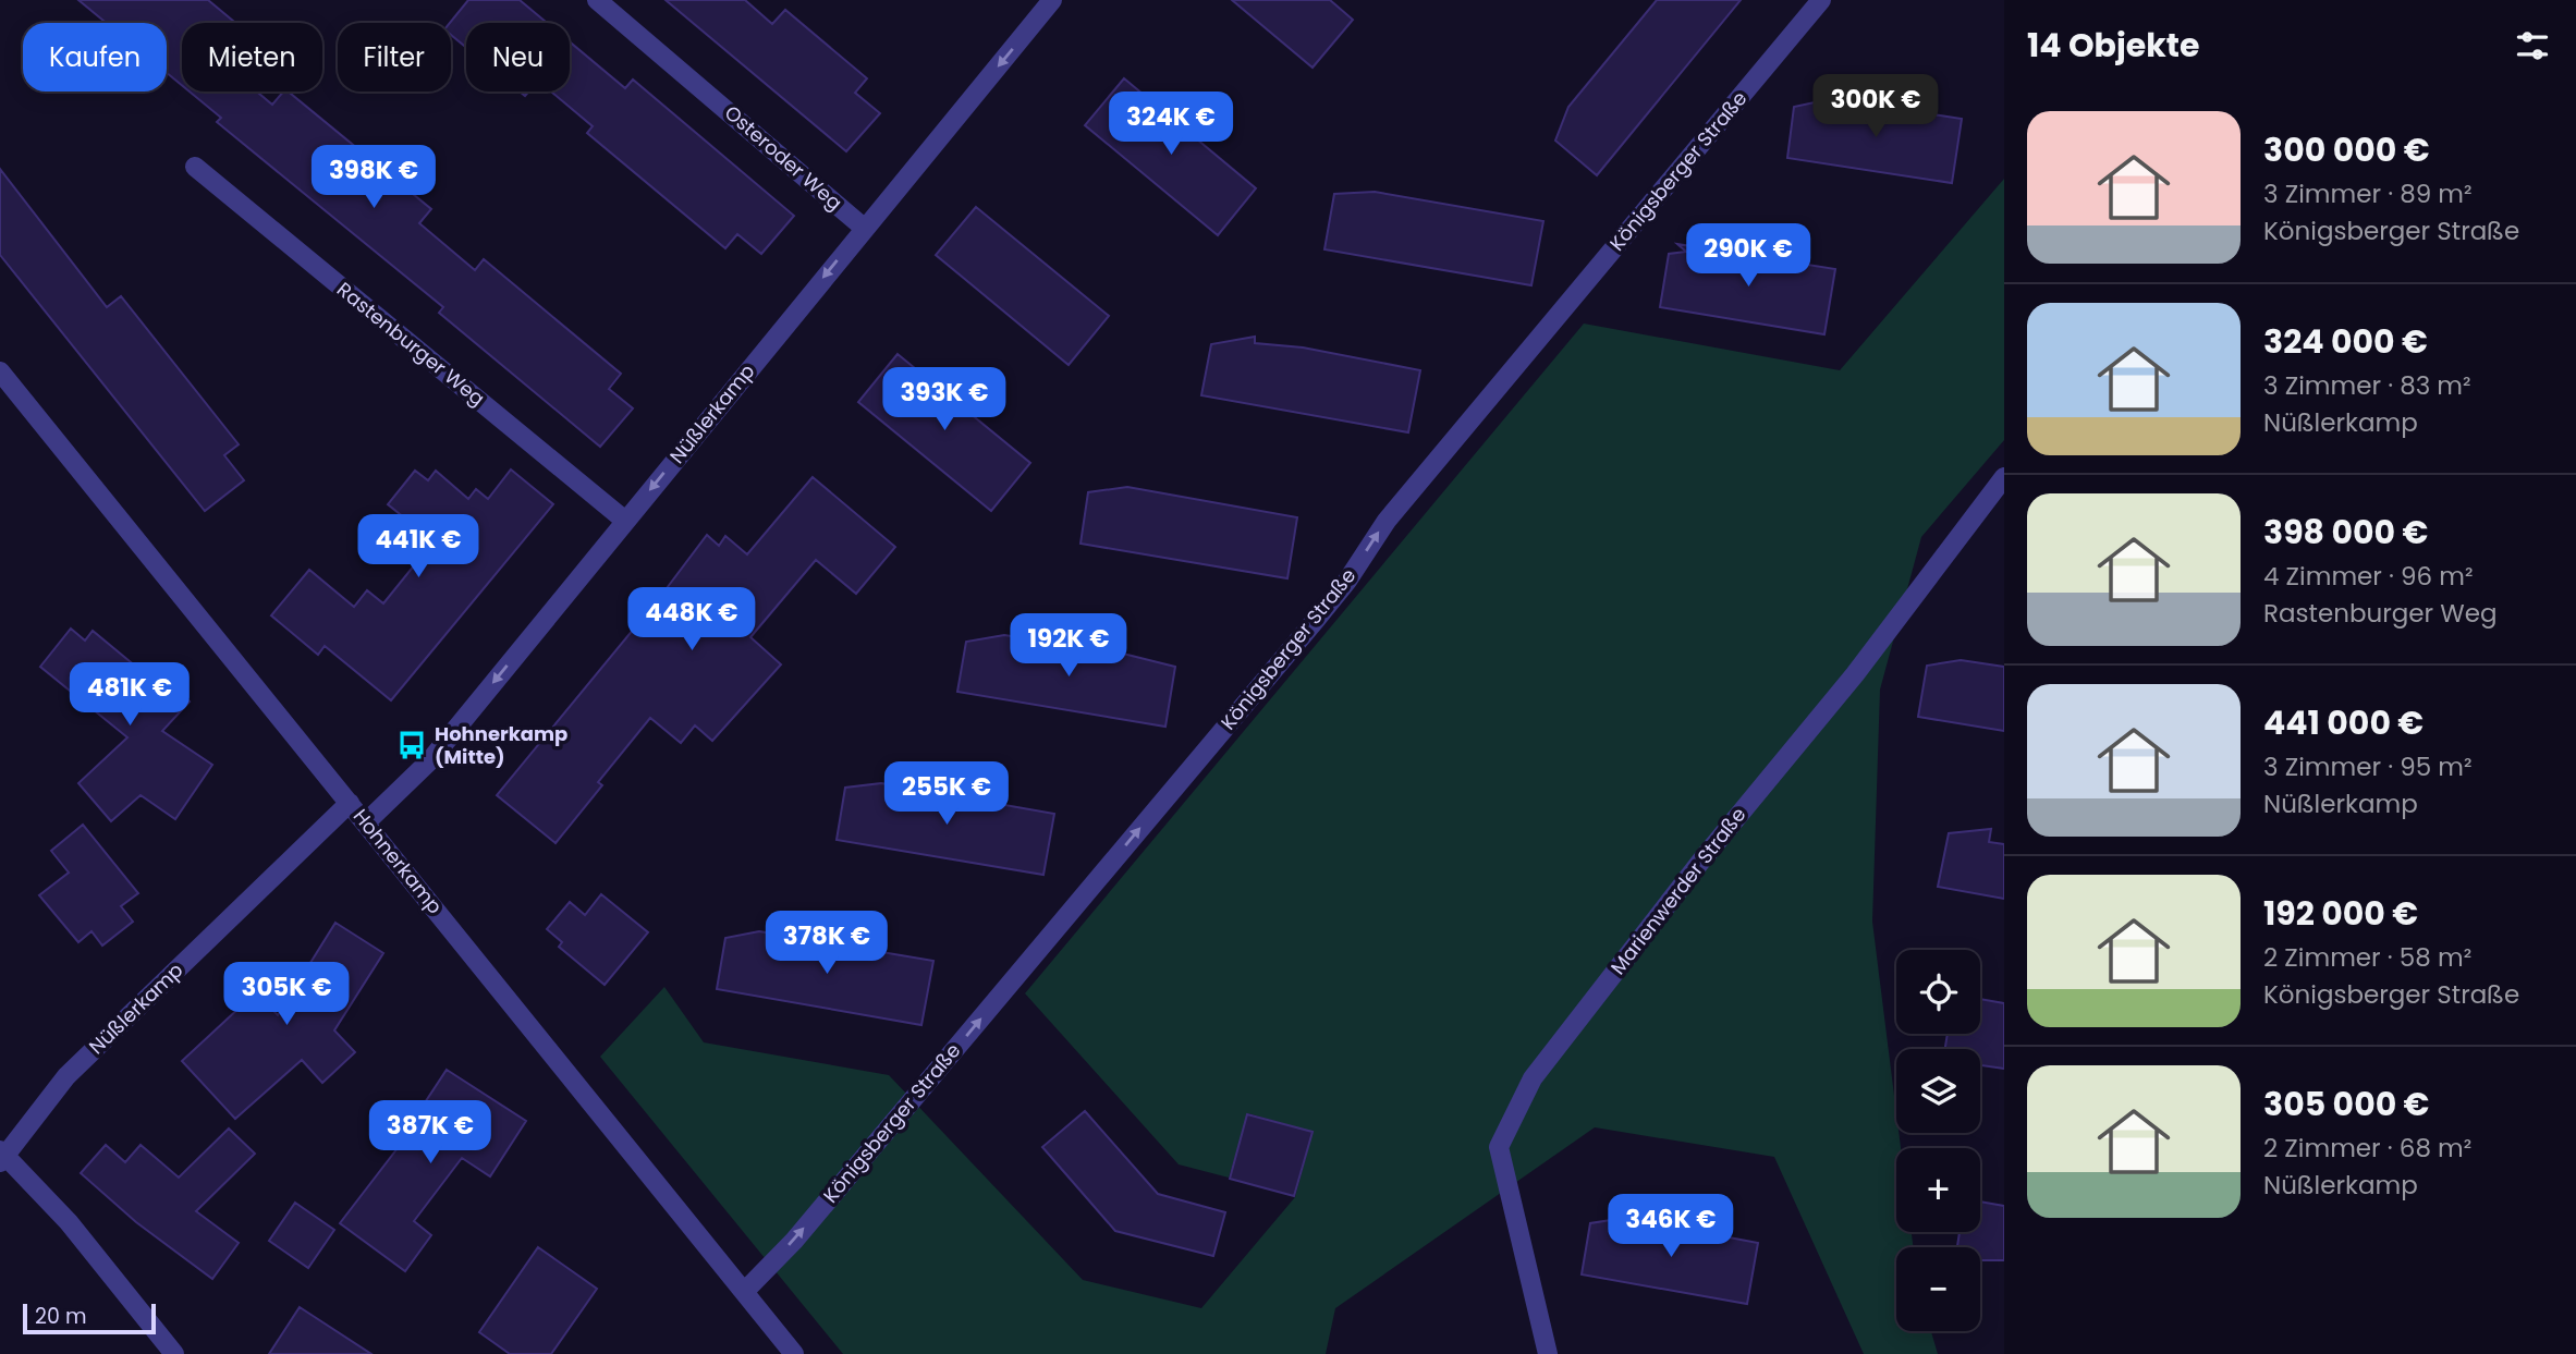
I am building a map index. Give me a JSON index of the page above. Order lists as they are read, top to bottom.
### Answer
{
  "streets": {
    "street": [
      "Osteroder Weg",
      "Königsberger Straße",
      "Rastenburger Weg",
      "Nüßlerkamp",
      "Hohnerkamp",
      "Marienwerder Straße"
    ]
  },
  "crossings": [
    ["Osteroder Weg", "Nüßlerkamp"],
    ["Königsberger Straße", "Hohnerkamp"],
    ["Rastenburger Weg", "Nüßlerkamp"],
    ["Nüßlerkamp", "Hohnerkamp"]
  ],
  "one_way": ["Königsberger Straße", "Nüßlerkamp"],
  "places": {
    "bus stop": ["Hohnerkamp (Mitte)"]
  },
  "scale_bar": "20 m",
  "page": {
    "heading": "14 Objekte",
    "chip": [
      "Kaufen",
      "Mieten",
      "Filter",
      "Neu"
    ],
    "price": [
      "300K €",
      "324K €",
      "398K €",
      "290K €",
      "393K €",
      "441K €",
      "448K €",
      "192K €",
      "481K €",
      "255K €",
      "378K €",
      "305K €",
      "387K €",
      "346K €"
    ],
    "list": [
      {
        "name": "300 000 €",
        "note": "3 Zimmer · 89 m² · Königsberger Straße"
      },
      {
        "name": "324 000 €",
        "note": "3 Zimmer · 83 m² · Nüßlerkamp"
      },
      {
        "name": "398 000 €",
        "note": "4 Zimmer · 96 m² · Rastenburger Weg"
      },
      {
        "name": "441 000 €",
        "note": "3 Zimmer · 95 m² · Nüßlerkamp"
      },
      {
        "name": "192 000 €",
        "note": "2 Zimmer · 58 m² · Königsberger Straße"
      },
      {
        "name": "305 000 €",
        "note": "2 Zimmer · 68 m² · Nüßlerkamp"
      }
    ],
    "map_buttons": ["+", "−"],
    "scale": "20 m"
  }
}
